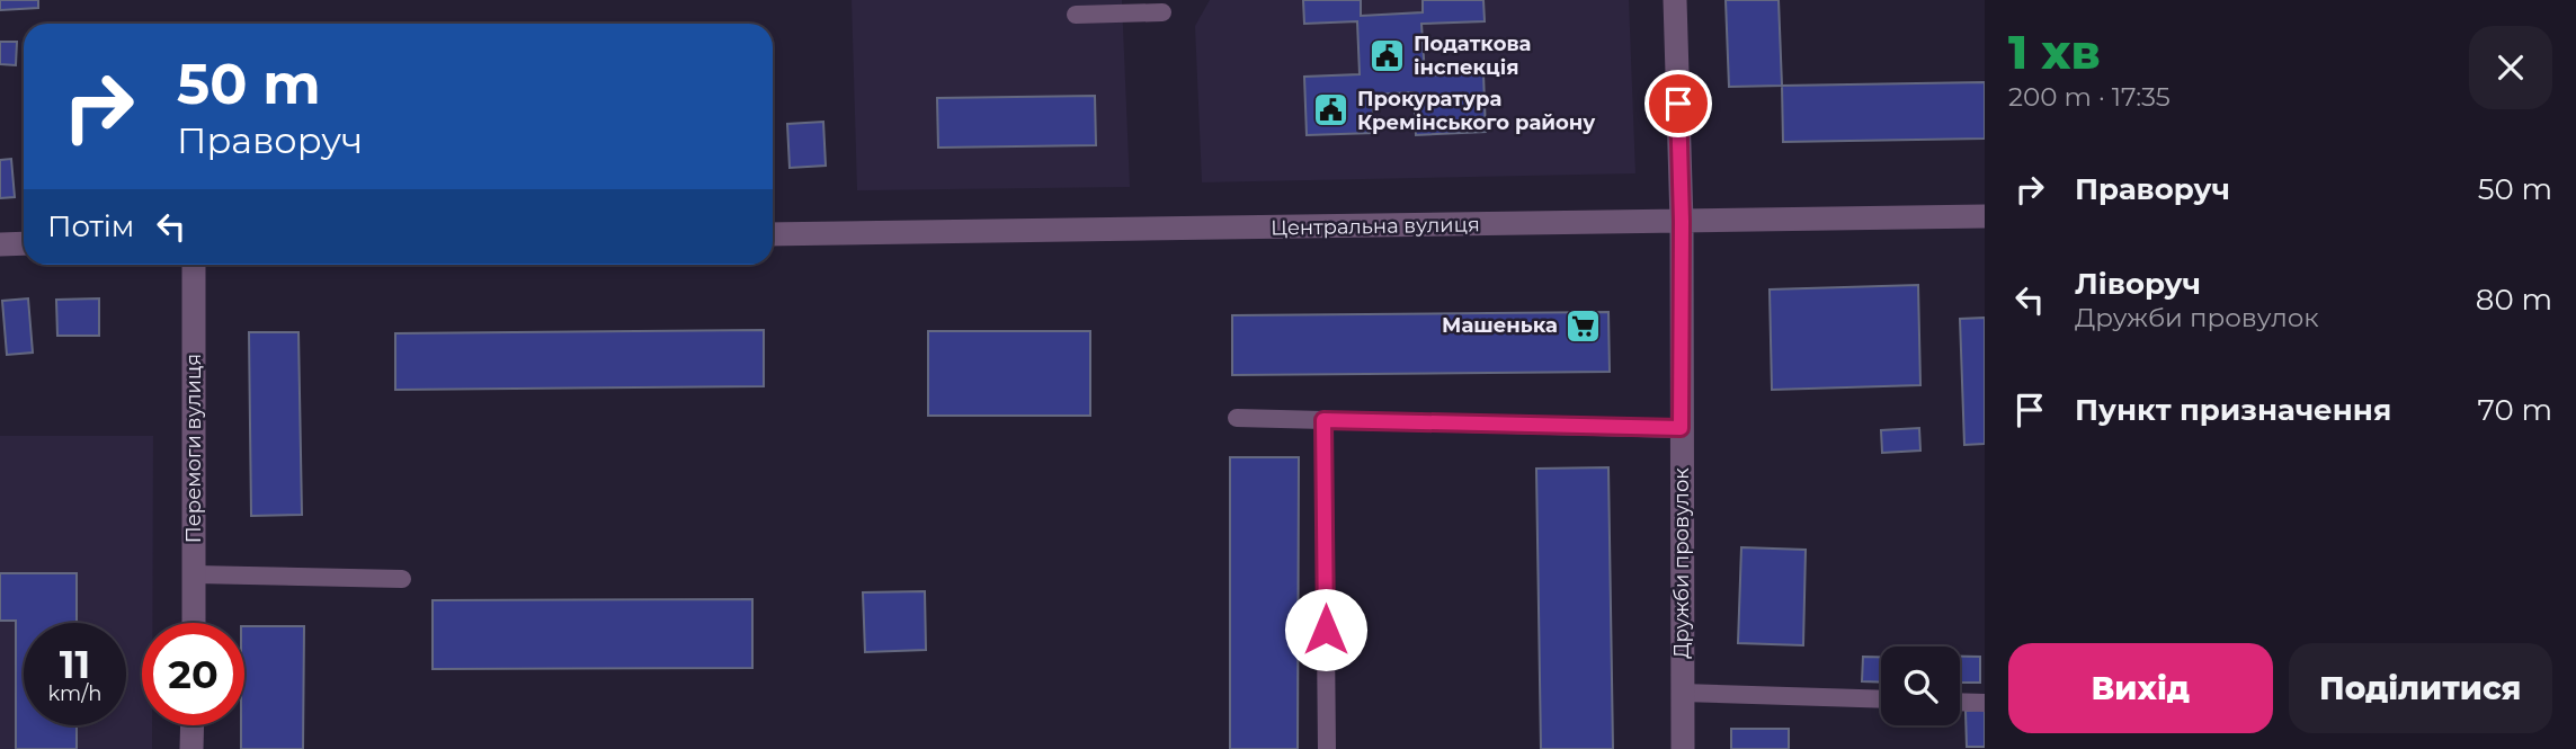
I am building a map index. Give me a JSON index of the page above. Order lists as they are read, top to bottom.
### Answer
{
  "streets": {
    "street": ["Центральна вулиця", "Перемоги вулиця", "Дружби провулок"]
  },
  "crossings": [
    ["Центральна вулиця", "Дружби провулок"]
  ],
  "places": {
    "public building": ["Податкова інспекція", "Прокуратура Кремінського району"],
    "supermarket": ["Машенька"]
  },
  "page": {
    "heading": ["1 хв", "200 m · 17:35"],
    "turn": ["50 m", "Праворуч"],
    "list": [
      {
        "name": "Праворуч",
        "value": "50 m"
      },
      {
        "name": "Ліворуч",
        "note": "Дружби провулок",
        "value": "80 m"
      },
      {
        "name": "Пункт призначення",
        "value": "70 m"
      }
    ],
    "then": "Потім",
    "speed": "11 km/h",
    "limit": "20",
    "buttons": ["Вихід", "Поділитися"]
  }
}
